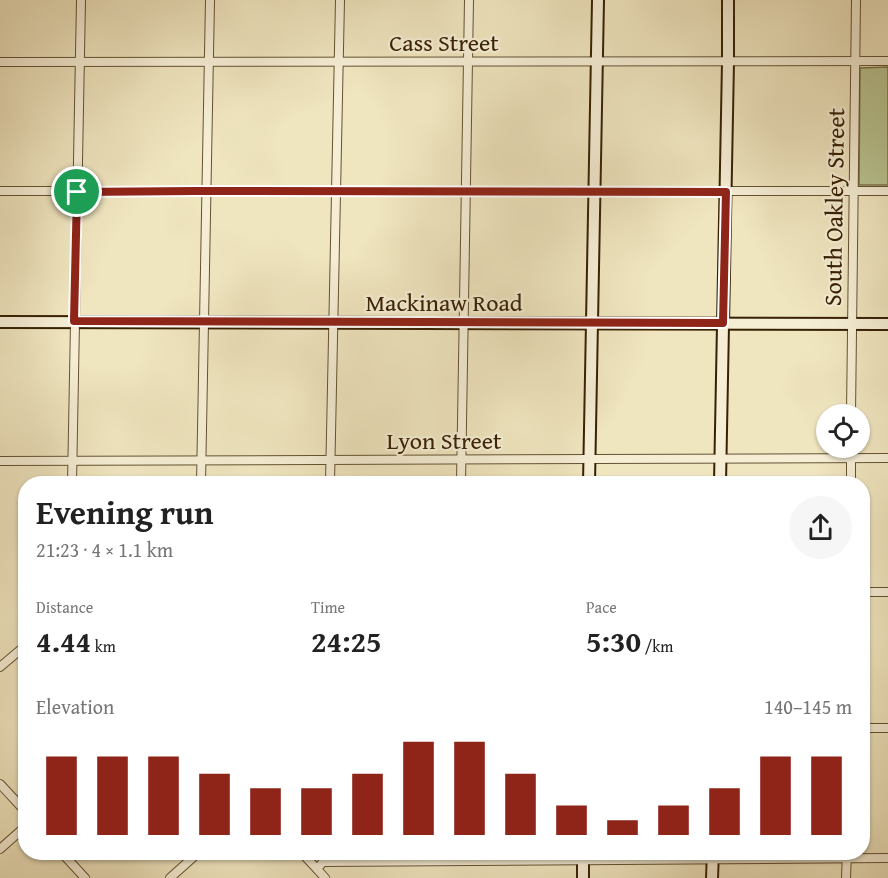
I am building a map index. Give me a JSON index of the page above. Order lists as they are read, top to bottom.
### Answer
{
  "streets": {
    "main road": ["Mackinaw Road"],
    "street": ["Cass Street", "South Oakley Street", "Lyon Street"]
  },
  "crossings": [
    ["Cass Street", "South Oakley Street"],
    ["South Oakley Street", "Mackinaw Road"]
  ],
  "page": {
    "heading": ["Evening run", "21:23 · 4 × 1.1 km"],
    "stats": [
      ["Distance", "4.44 km"],
      ["Time", "24:25"],
      ["Pace", "5:30 /km"]
    ],
    "chart": ["Elevation", "140–145 m"]
  }
}
